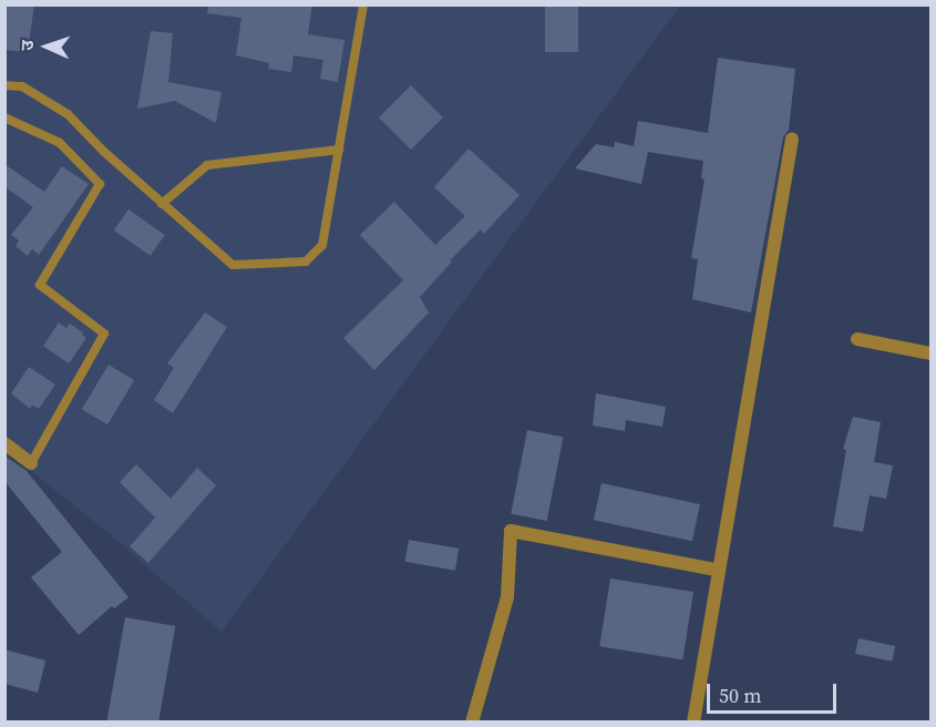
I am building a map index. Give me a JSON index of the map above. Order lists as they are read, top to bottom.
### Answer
{
  "scale_bar": "50 m",
  "north": "left"
}
